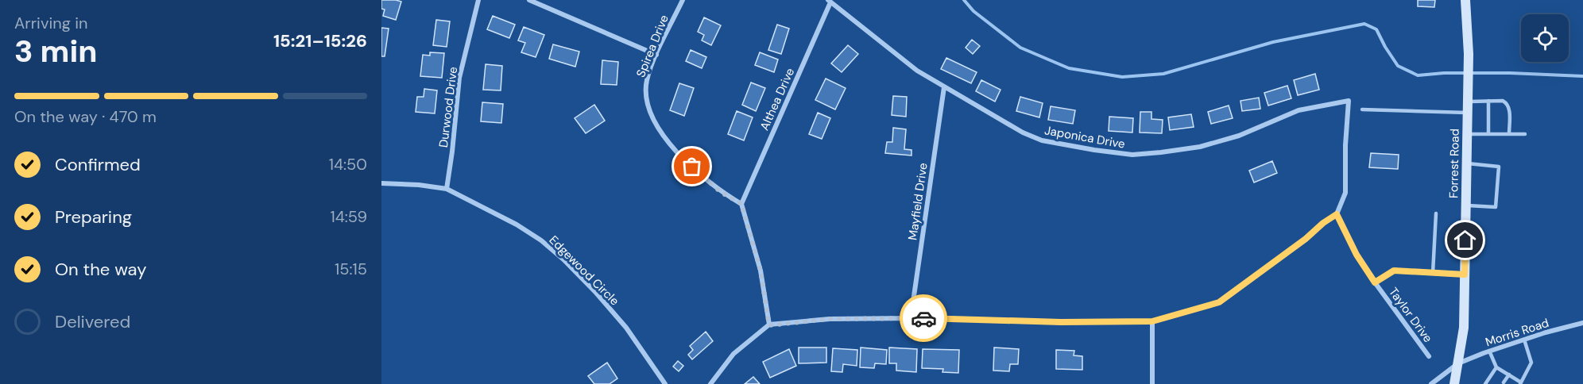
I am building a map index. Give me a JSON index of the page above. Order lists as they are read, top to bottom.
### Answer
{
  "streets": {
    "main road": ["Forrest Road"],
    "street": [
      "Spirea Drive",
      "Althea Drive",
      "Durwood Drive",
      "Japonica Drive",
      "Mayfield Drive",
      "Edgewood Circle",
      "Taylor Drive",
      "Morris Road"
    ]
  },
  "crossings": [
    ["Spirea Drive", "Althea Drive"],
    ["Althea Drive", "Japonica Drive"],
    ["Durwood Drive", "Edgewood Circle"],
    ["Japonica Drive", "Mayfield Drive"],
    ["Japonica Drive", "Taylor Drive"],
    ["Forrest Road", "Morris Road"]
  ],
  "page": {
    "heading": ["3 min", "Arriving in", "15:21–15:26"],
    "bar": "On the way · 470 m",
    "list": [
      ["Confirmed", "14:50"],
      ["Preparing", "14:59"],
      ["On the way", "15:15"],
      "Delivered"
    ]
  }
}
